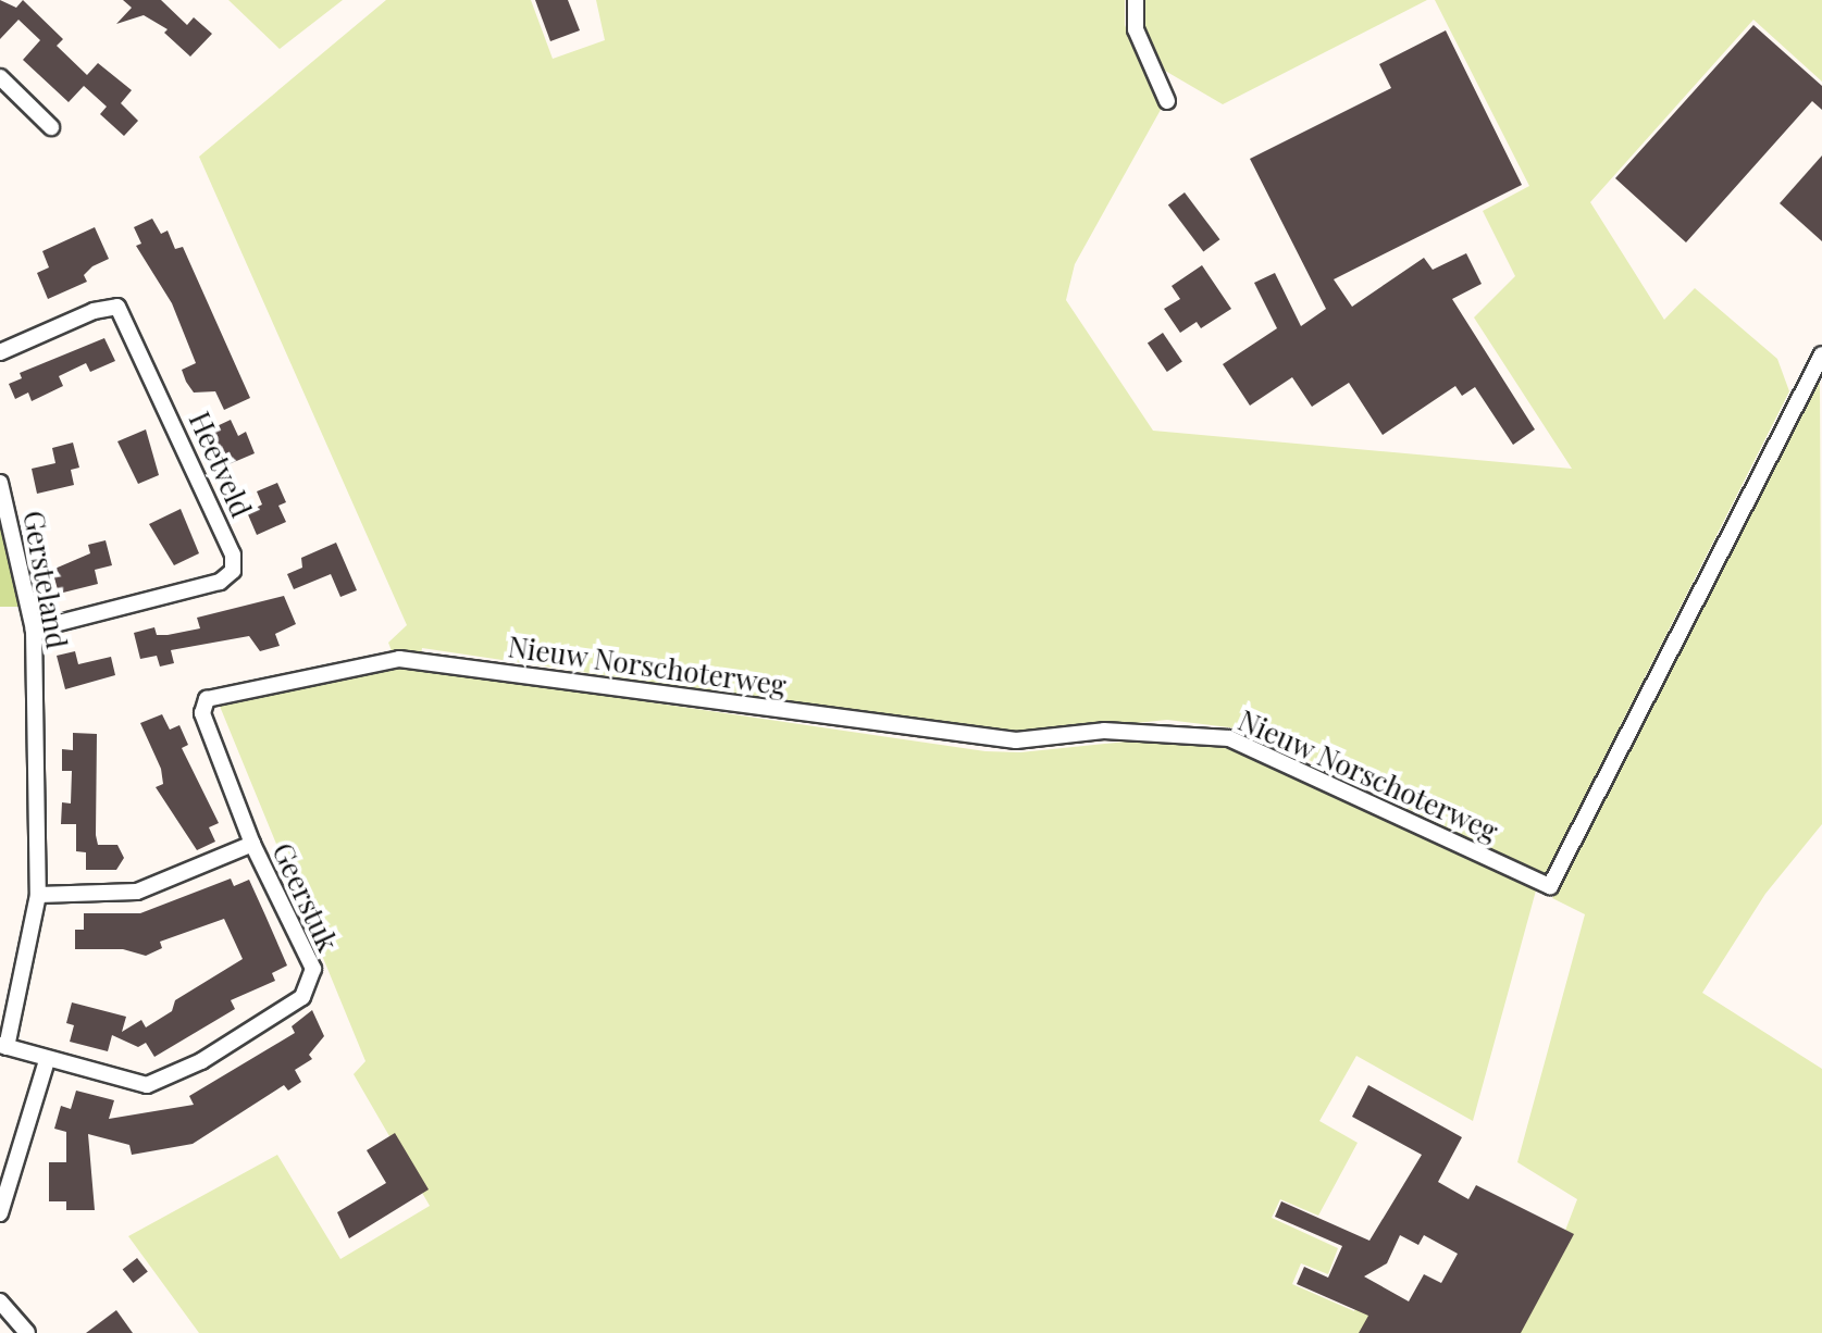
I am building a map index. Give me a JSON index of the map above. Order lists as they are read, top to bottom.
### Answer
{
  "streets": {
    "street": [
      "Heetveld",
      "Gersteland",
      "Nieuw Norschoterweg",
      "Geerstuk"
    ]
  },
  "crossings": [
    ["Heetveld", "Gersteland"],
    ["Gersteland", "Geerstuk"],
    ["Nieuw Norschoterweg", "Geerstuk"]
  ]
}
